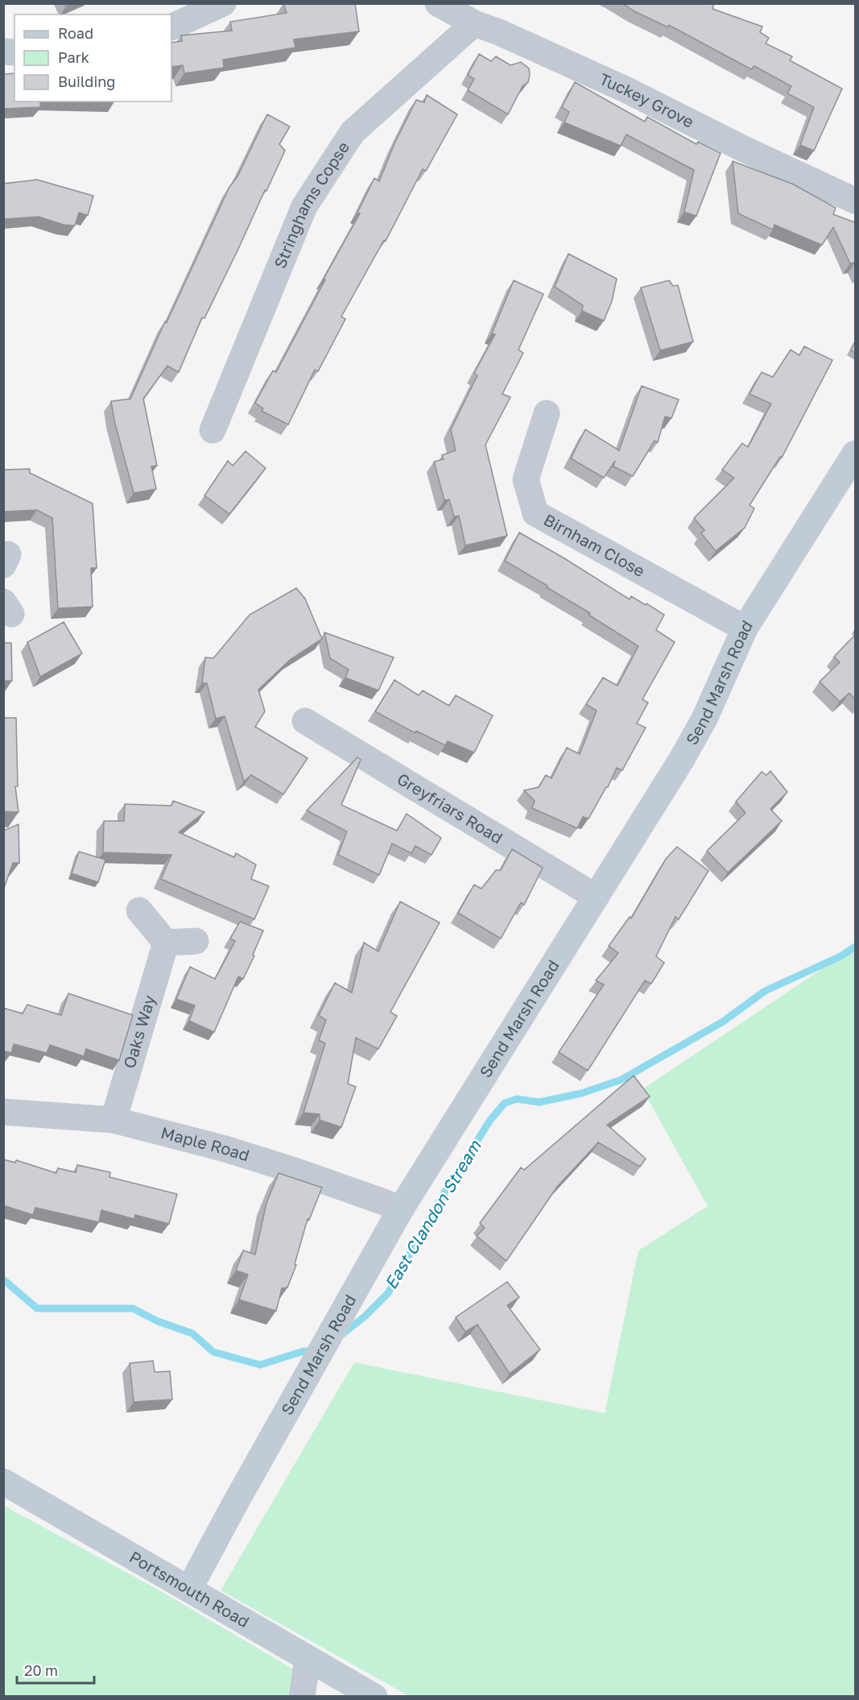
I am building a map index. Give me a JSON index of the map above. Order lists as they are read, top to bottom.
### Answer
{
  "streets": {
    "main road": ["Send Marsh Road", "Portsmouth Road"],
    "street": [
      "Tuckey Grove",
      "Stringhams Copse",
      "Birnham Close",
      "Greyfriars Road",
      "Oaks Way",
      "Maple Road"
    ]
  },
  "crossings": [
    ["Tuckey Grove", "Stringhams Copse"],
    ["Birnham Close", "Send Marsh Road"],
    ["Send Marsh Road", "Greyfriars Road"],
    ["Send Marsh Road", "Maple Road"],
    ["Send Marsh Road", "Portsmouth Road"],
    ["Oaks Way", "Maple Road"]
  ],
  "water": ["East Clandon Stream"],
  "legend": ["Road", "Park", "Building"],
  "scale_bar": "20 m"
}
